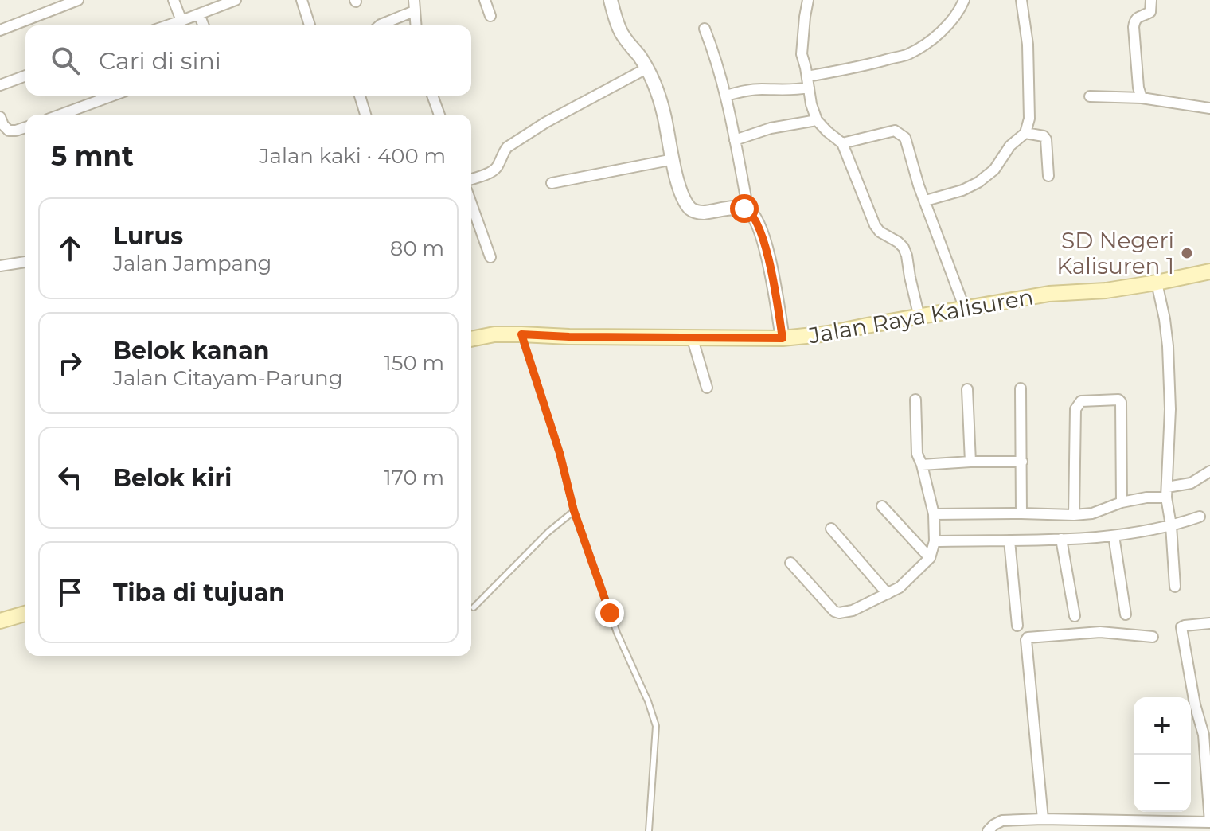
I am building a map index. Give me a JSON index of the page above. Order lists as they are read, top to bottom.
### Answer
{
  "streets": {
    "main road": ["Jalan Raya Kalisuren"]
  },
  "places": ["SD Negeri Kalisuren 1"],
  "page": {
    "search": "Cari di sini",
    "heading": ["5 mnt", "Jalan kaki · 400 m"],
    "list": [
      ["Lurus", "Jalan Jampang", "80 m"],
      ["Belok kanan", "Jalan Citayam-Parung", "150 m"],
      ["Belok kiri", "170 m"],
      "Tiba di tujuan"
    ],
    "map_buttons": ["+", "−"]
  }
}
